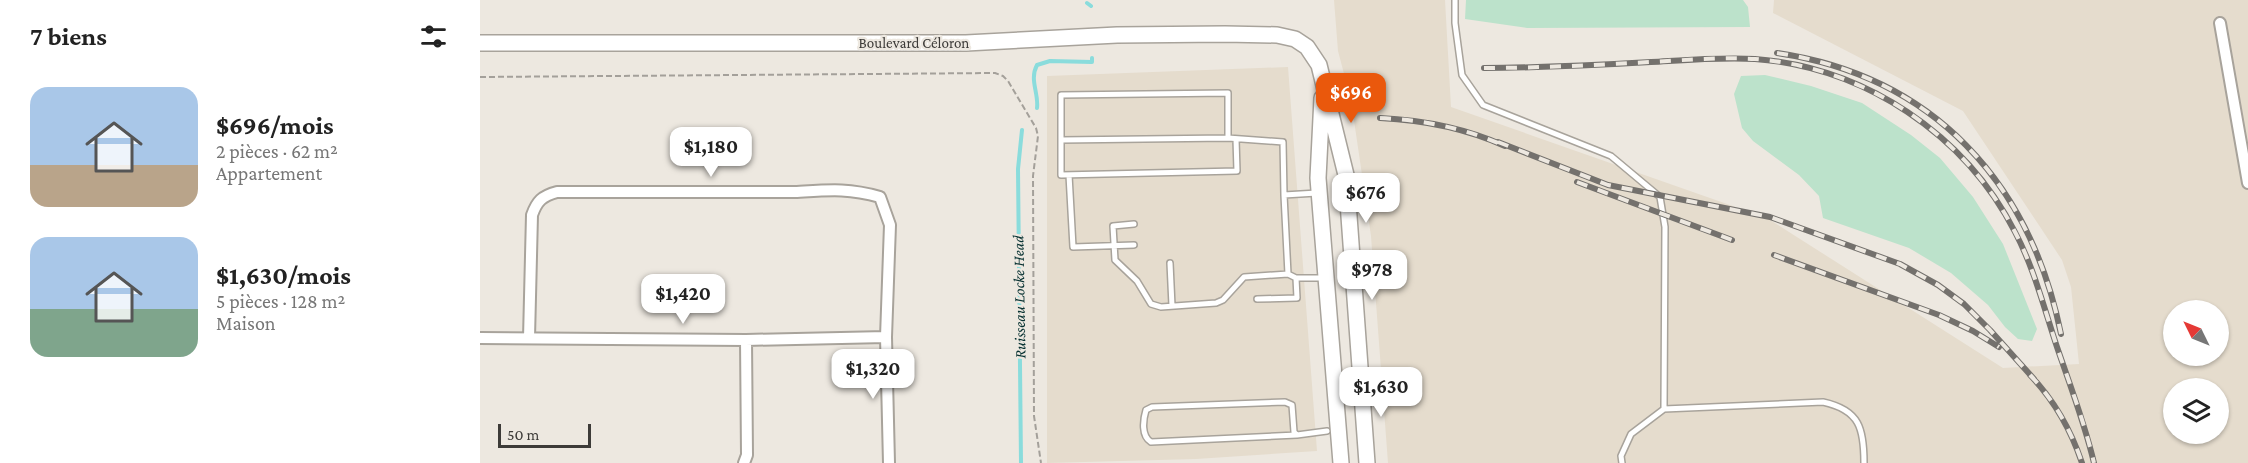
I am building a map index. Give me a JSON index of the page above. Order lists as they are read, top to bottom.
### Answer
{
  "streets": {
    "street": ["Boulevard Céloron"]
  },
  "water": ["Ruisseau Locke Head"],
  "scale_bar": "50 m",
  "north": "top left",
  "page": {
    "heading": "7 biens",
    "list": [
      {
        "name": "$696/mois",
        "note": "2 pièces · 62 m² · Appartement"
      },
      {
        "name": "$1,630/mois",
        "note": "5 pièces · 128 m² · Maison"
      }
    ],
    "price": [
      "$696",
      "$1,180",
      "$676",
      "$978",
      "$1,420",
      "$1,320",
      "$1,630"
    ],
    "scale": "50 m"
  }
}
